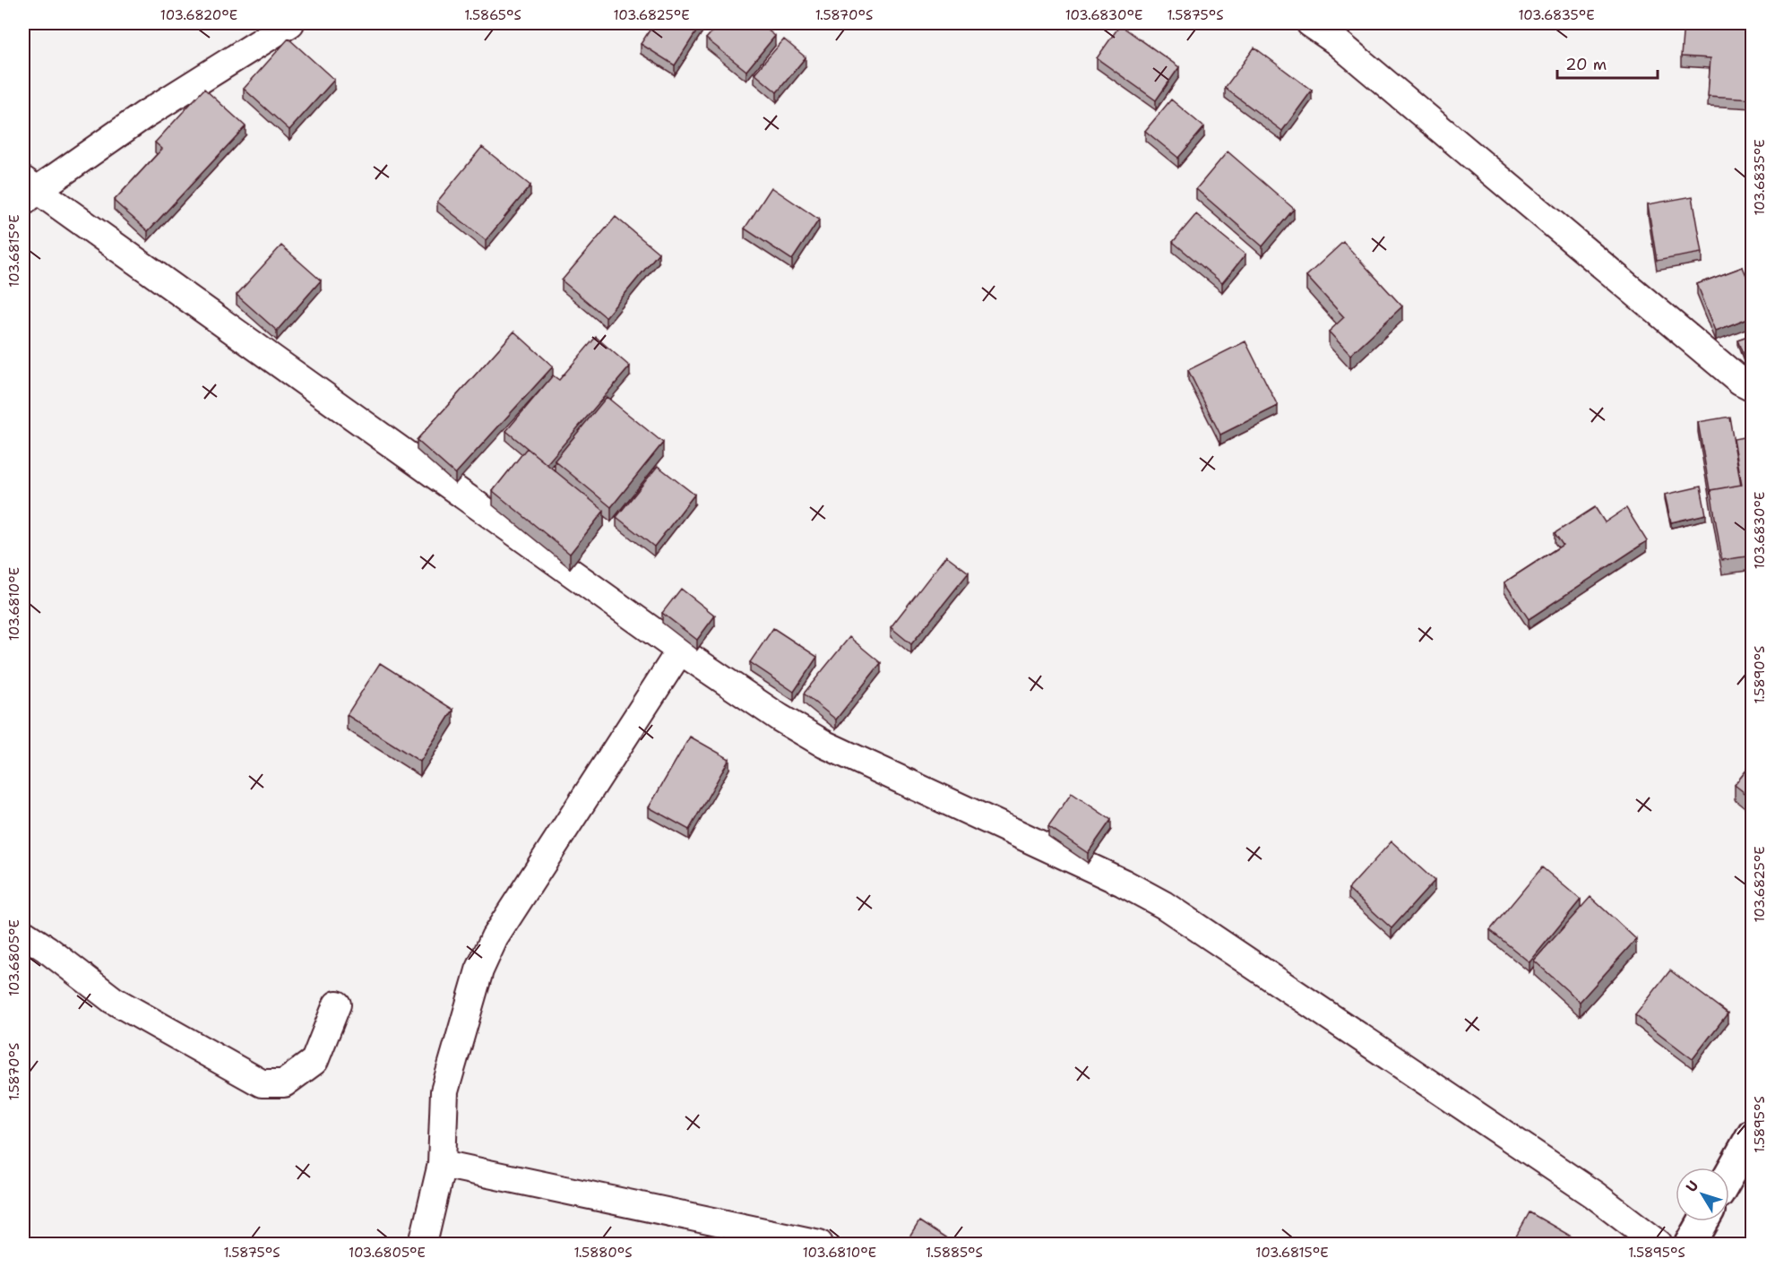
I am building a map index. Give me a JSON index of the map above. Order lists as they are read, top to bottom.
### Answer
{
  "scale_bar": "20 m",
  "north": "top left",
  "coordinates": [
    "103.6820°E",
    "1.5865°S",
    "103.6825°E",
    "1.5870°S",
    "103.6830°E",
    "1.5875°S",
    "103.6835°E",
    "103.6815°E",
    "103.6810°E",
    "1.5890°S",
    "103.6805°E",
    "1.5895°S",
    "1.5880°S",
    "1.5885°S"
  ]
}
